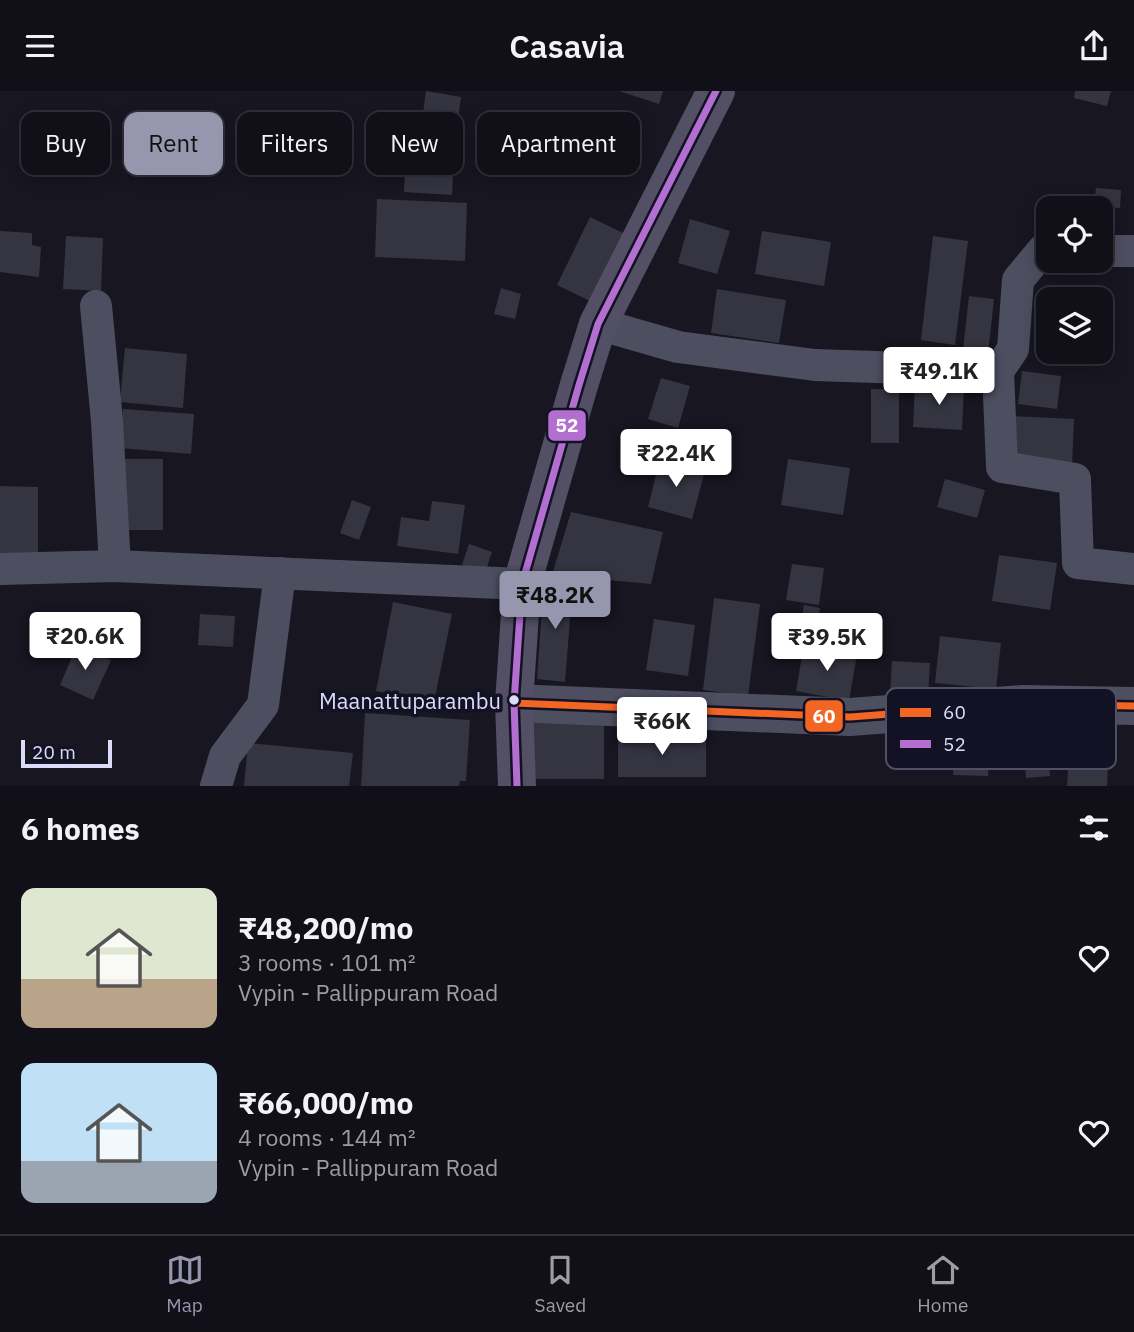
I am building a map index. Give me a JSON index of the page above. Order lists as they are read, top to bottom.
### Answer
{
  "places": ["Maanattuparambu"],
  "lines": ["transit line 52", "transit line 60"],
  "legend": ["60", "52"],
  "scale_bar": "20 m",
  "page": {
    "header": "Casavia",
    "chip": [
      "Buy",
      "Rent",
      "Filters",
      "New",
      "Apartment"
    ],
    "price": [
      "₹49.1K",
      "₹22.4K",
      "₹48.2K",
      "₹20.6K",
      "₹39.5K",
      "₹66K"
    ],
    "scale": "20 m",
    "heading": "6 homes",
    "list": [
      {
        "name": "₹48,200/mo",
        "note": "3 rooms · 101 m² · Vypin - Pallippuram Road"
      },
      {
        "name": "₹66,000/mo",
        "note": "4 rooms · 144 m² · Vypin - Pallippuram Road"
      }
    ],
    "tabs": ["Map", "Saved", "Home"]
  }
}
